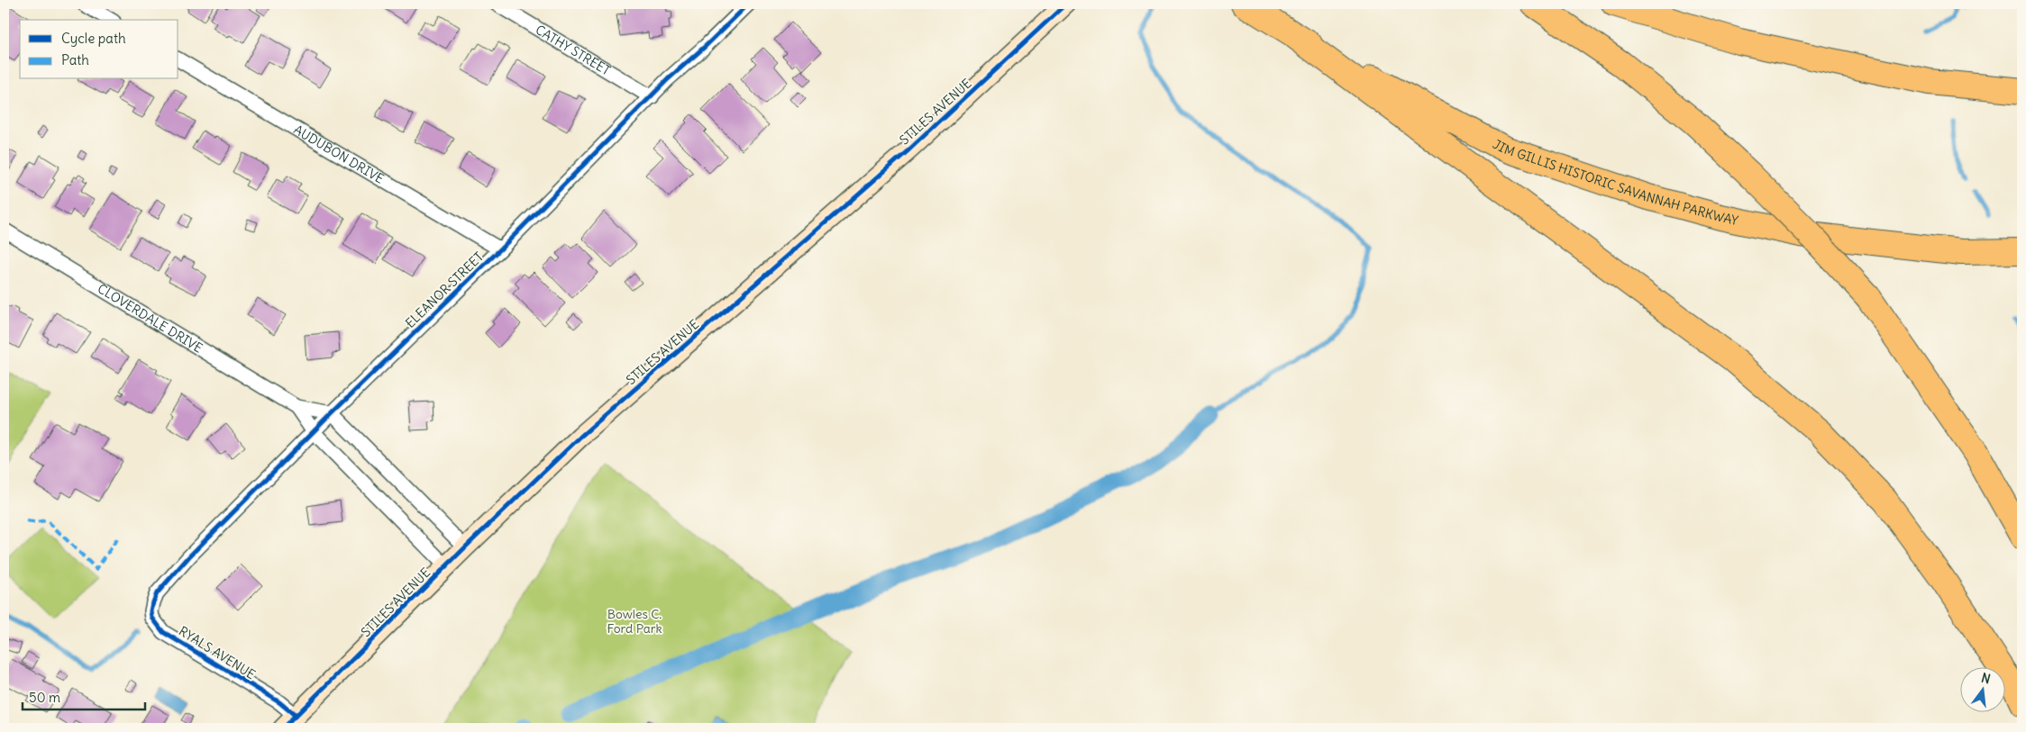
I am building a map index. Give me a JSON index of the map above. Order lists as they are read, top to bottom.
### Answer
{
  "streets": {
    "highway": ["JIM GILLIS HISTORIC SAVANNAH PARKWAY"],
    "street": [
      "CATHY STREET",
      "STILES AVENUE",
      "AUDUBON DRIVE",
      "ELEANOR STREET",
      "CLOVERDALE DRIVE",
      "RYALS AVENUE"
    ]
  },
  "crossings": [
    ["CATHY STREET", "ELEANOR STREET"],
    ["STILES AVENUE", "CLOVERDALE DRIVE"],
    ["STILES AVENUE", "RYALS AVENUE"],
    ["AUDUBON DRIVE", "ELEANOR STREET"],
    ["ELEANOR STREET", "CLOVERDALE DRIVE"],
    ["ELEANOR STREET", "RYALS AVENUE"]
  ],
  "parks": ["Bowles C. Ford Park"],
  "legend": ["Cycle path", "Path"],
  "scale_bar": "50 m",
  "north": "top"
}
